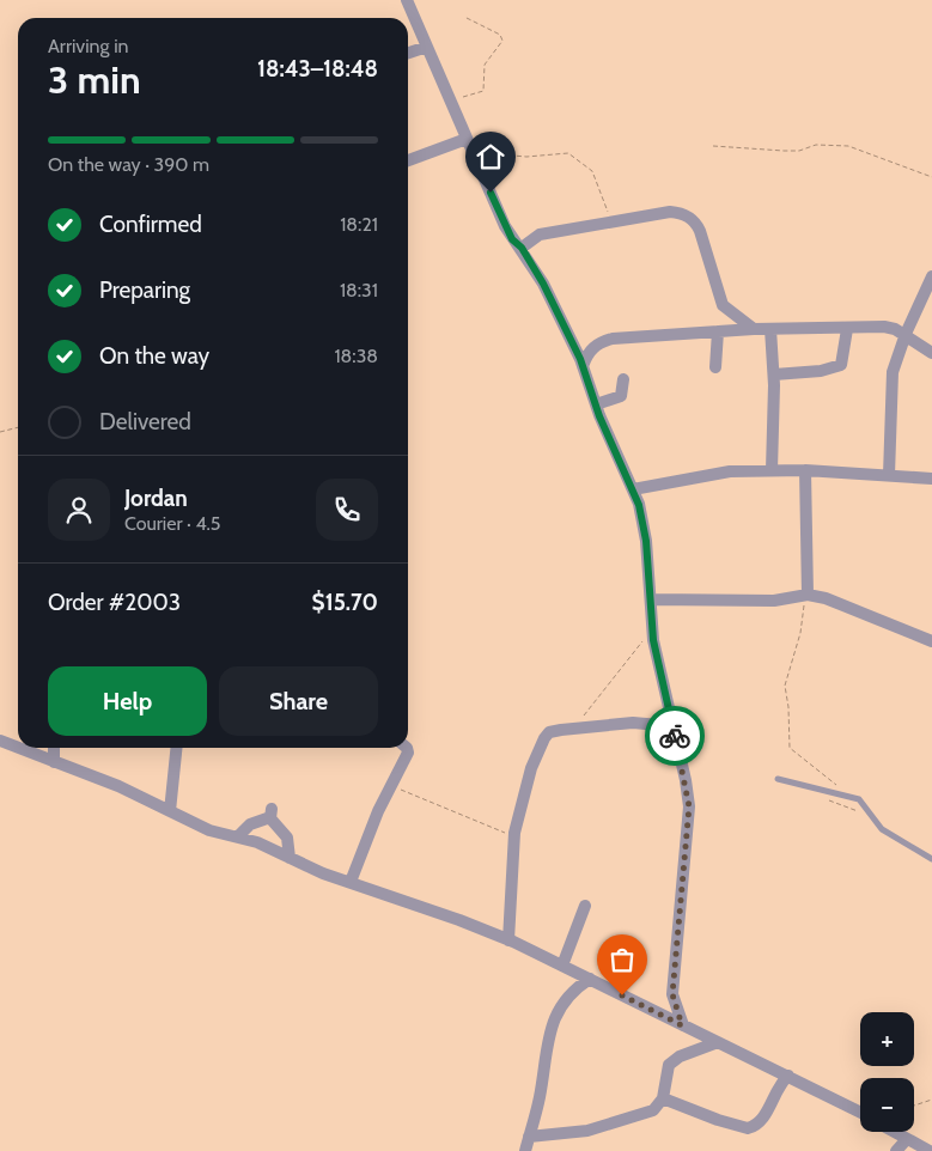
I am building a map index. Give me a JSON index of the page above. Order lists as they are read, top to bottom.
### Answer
{
  "page": {
    "heading": ["3 min", "Arriving in", "18:43–18:48"],
    "panel": [
      "Jordan",
      "Courier · 4.5",
      "Order #2003",
      "$15.70"
    ],
    "bar": "On the way · 390 m",
    "list": [
      ["Confirmed", "18:21"],
      ["Preparing", "18:31"],
      ["On the way", "18:38"],
      "Delivered"
    ],
    "buttons": ["Help", "Share"],
    "map_buttons": ["+", "−"]
  }
}
